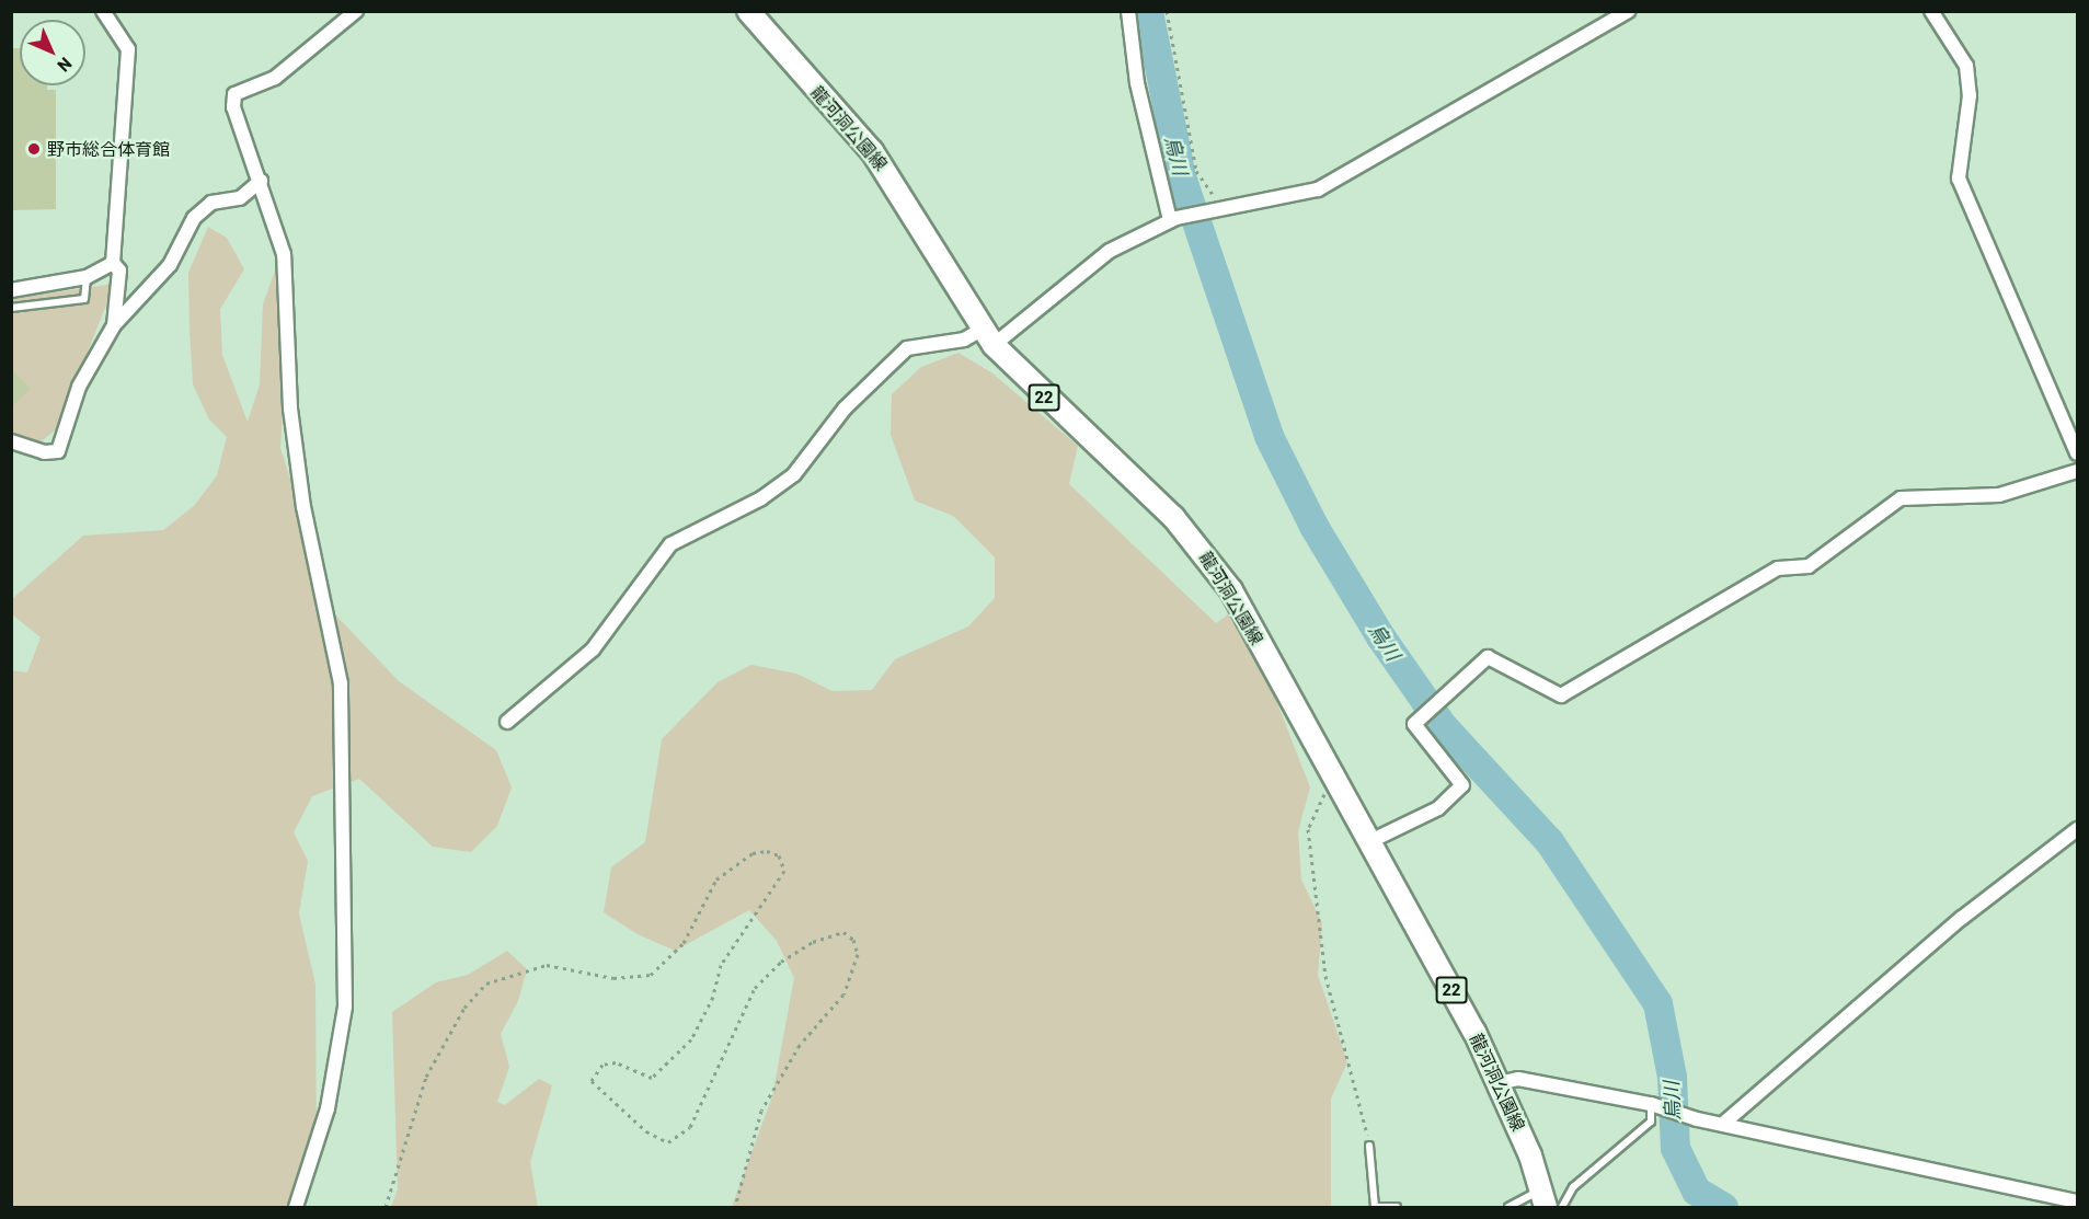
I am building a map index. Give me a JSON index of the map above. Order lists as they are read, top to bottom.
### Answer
{
  "streets": {
    "main road": ["龍河洞公園線", "22"]
  },
  "water": ["烏川"],
  "places": ["野市総合体育館"],
  "north": "bottom right"
}
